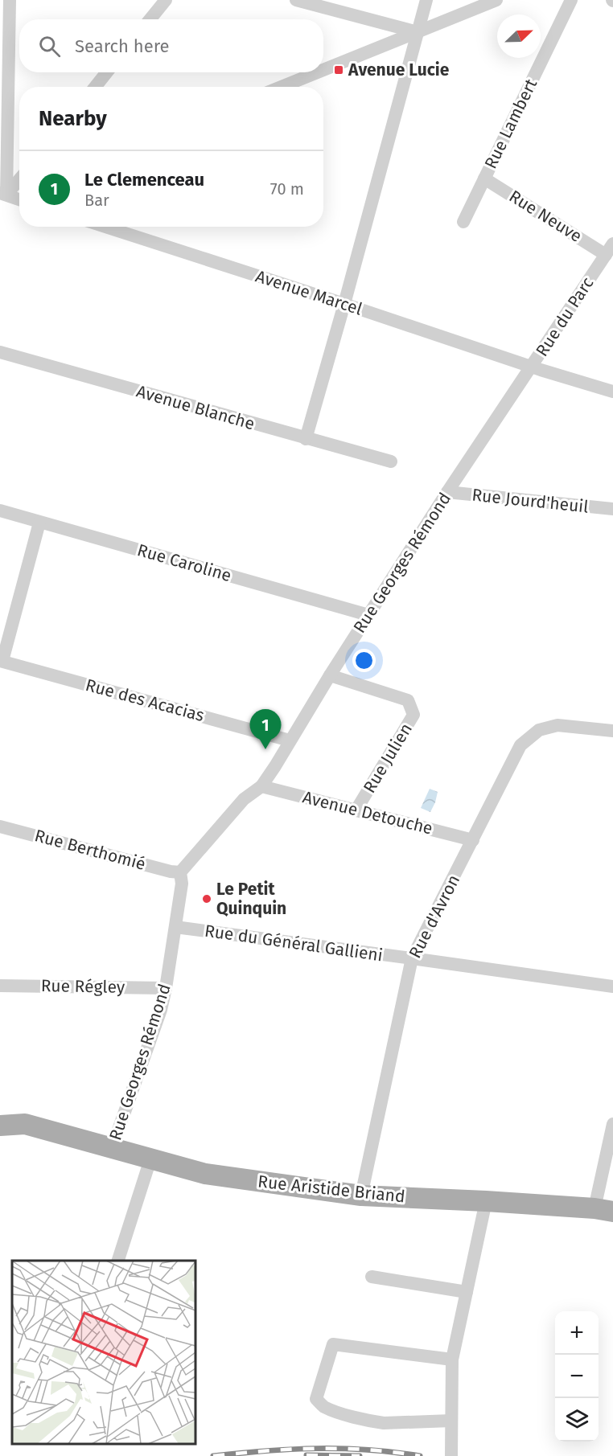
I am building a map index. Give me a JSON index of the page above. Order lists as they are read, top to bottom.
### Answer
{
  "streets": {
    "main road": ["Rue Aristide Briand"],
    "street": [
      "Rue Lambert",
      "Rue Neuve",
      "Avenue Marcel",
      "Rue du Parc",
      "Avenue Blanche",
      "Rue Jourd'heuil",
      "Rue Caroline",
      "Rue Georges Rémond",
      "Rue des Acacias",
      "Rue Julien",
      "Avenue Detouche",
      "Rue Berthomié",
      "Rue d'Avron",
      "Rue du Général Gallieni",
      "Rue Régley"
    ]
  },
  "crossings": [
    ["Rue Lambert", "Rue Neuve"],
    ["Rue Neuve", "Rue du Parc"],
    ["Avenue Marcel", "Rue du Parc"],
    ["Avenue Marcel", "Rue Georges Rémond"],
    ["Rue du Parc", "Rue Georges Rémond"],
    ["Rue Jourd'heuil", "Rue Georges Rémond"],
    ["Rue Caroline", "Rue Georges Rémond"],
    ["Rue Georges Rémond", "Rue des Acacias"],
    ["Rue Georges Rémond", "Rue Julien"],
    ["Rue Georges Rémond", "Avenue Detouche"],
    ["Rue Georges Rémond", "Rue Berthomié"],
    ["Rue Georges Rémond", "Rue du Général Gallieni"],
    ["Rue Georges Rémond", "Rue Régley"],
    ["Rue Georges Rémond", "Rue Aristide Briand"],
    ["Rue Julien", "Avenue Detouche"],
    ["Avenue Detouche", "Rue d'Avron"],
    ["Rue d'Avron", "Rue du Général Gallieni"],
    ["Rue d'Avron", "Rue Aristide Briand"]
  ],
  "places": {
    "transit": ["Avenue Lucie"],
    "other": ["Le Petit Quinquin"]
  },
  "north": "top right",
  "page": {
    "search": "Search here",
    "heading": "Nearby",
    "list": [
      {
        "mark": "1",
        "name": "Le Clemenceau",
        "note": "Bar",
        "value": "70 m"
      }
    ],
    "pins": "1",
    "map_buttons": ["+", "−"]
  }
}
